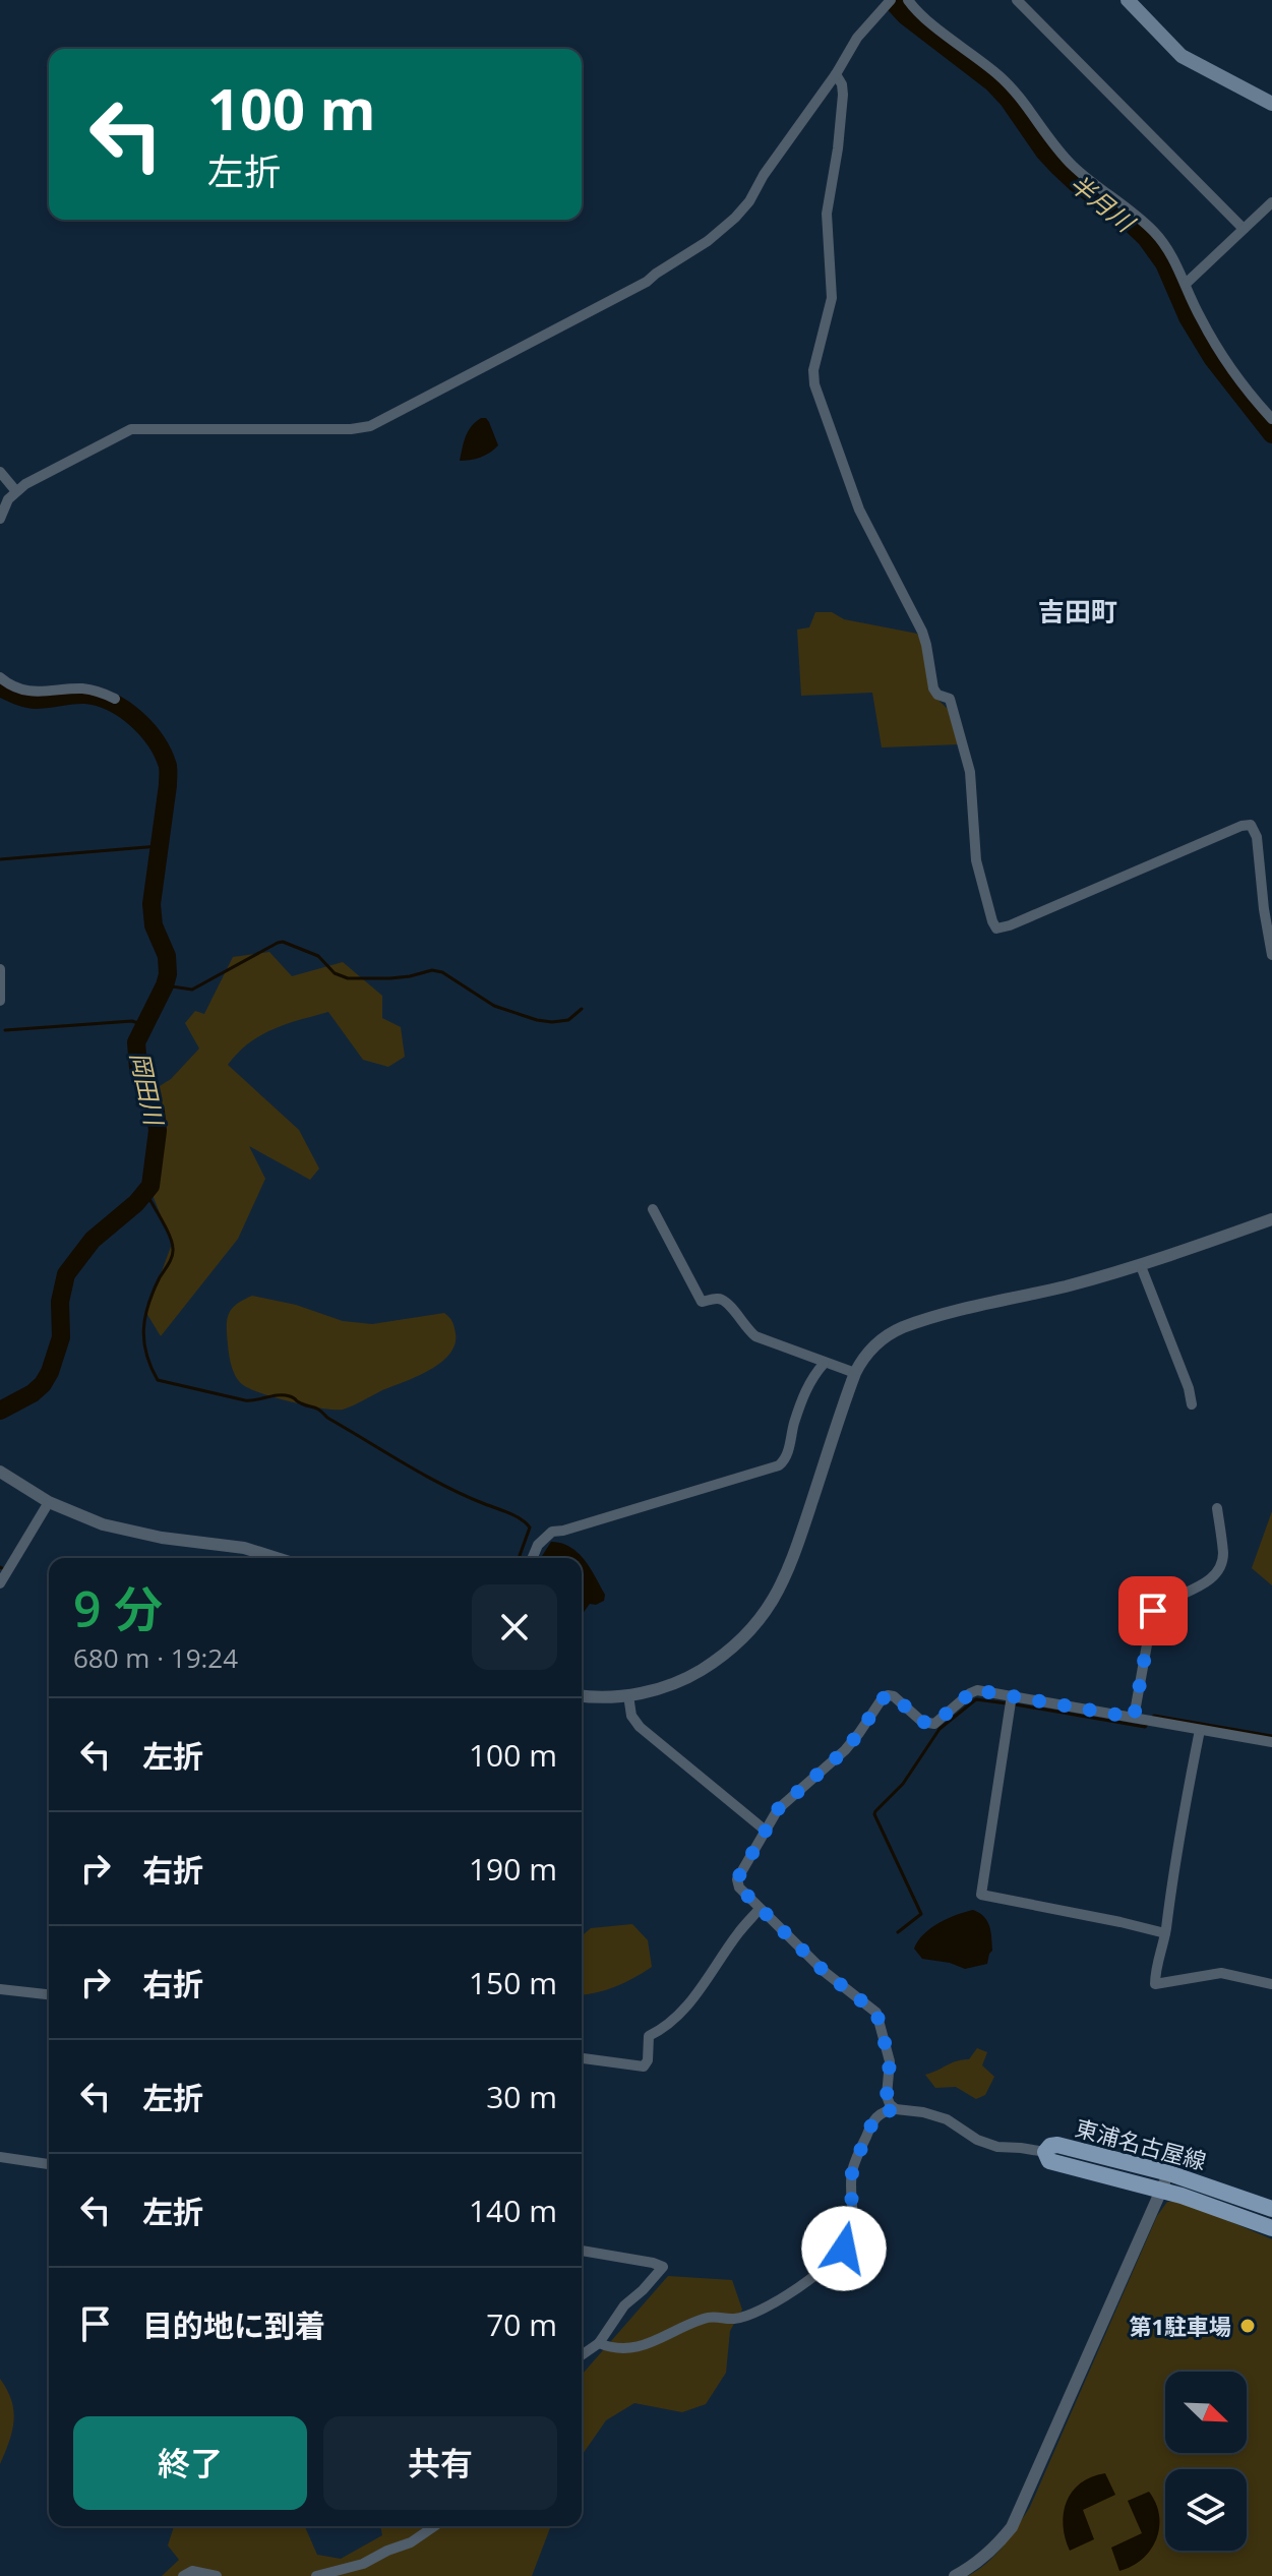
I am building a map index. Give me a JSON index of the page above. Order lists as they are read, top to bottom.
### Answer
{
  "streets": {
    "main road": ["東浦名古屋線"]
  },
  "districts": ["吉田町"],
  "water": ["半月川", "岡田川"],
  "places": ["第1駐車場"],
  "north": "bottom right",
  "page": {
    "turn": ["100 m", "左折"],
    "heading": ["9 分", "680 m · 19:24"],
    "list": [
      {
        "name": "左折",
        "value": "100 m"
      },
      {
        "name": "右折",
        "value": "190 m"
      },
      {
        "name": "右折",
        "value": "150 m"
      },
      {
        "name": "左折",
        "value": "30 m"
      },
      {
        "name": "左折",
        "value": "140 m"
      },
      {
        "name": "目的地に到着",
        "value": "70 m"
      }
    ],
    "buttons": ["終了", "共有"]
  }
}
